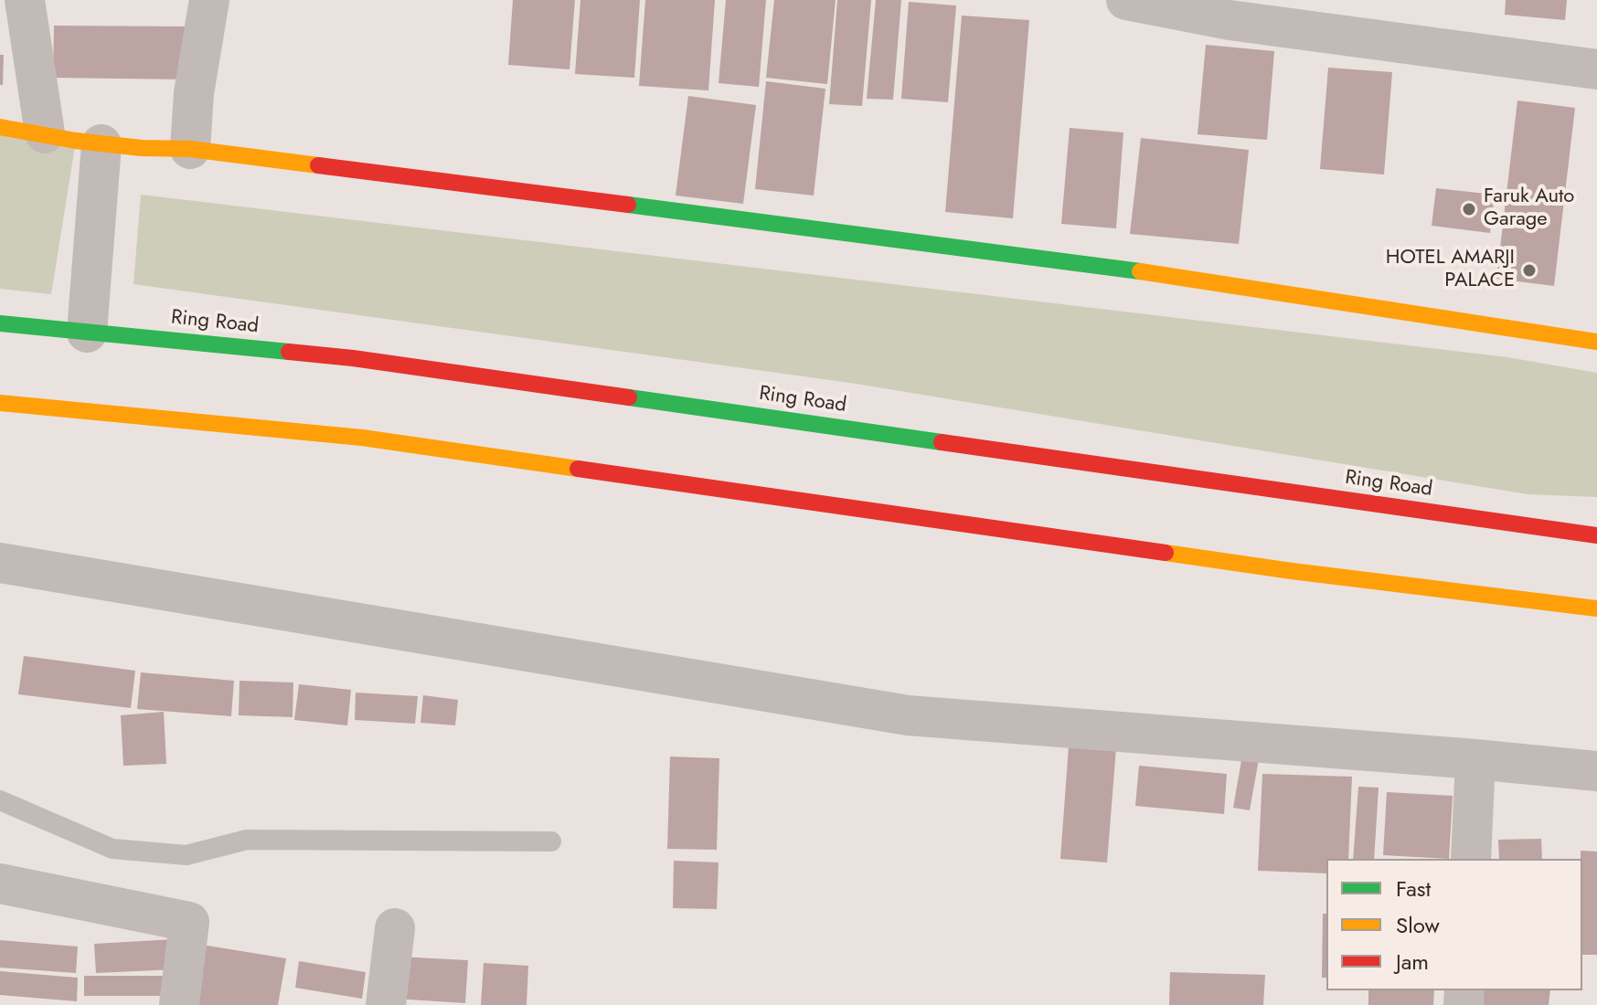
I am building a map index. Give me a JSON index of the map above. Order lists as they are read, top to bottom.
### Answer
{
  "streets": {
    "main road": ["Ring Road"]
  },
  "places": ["Faruk Auto Garage", "HOTEL AMARJI PALACE"],
  "legend": ["Fast", "Slow", "Jam"]
}
